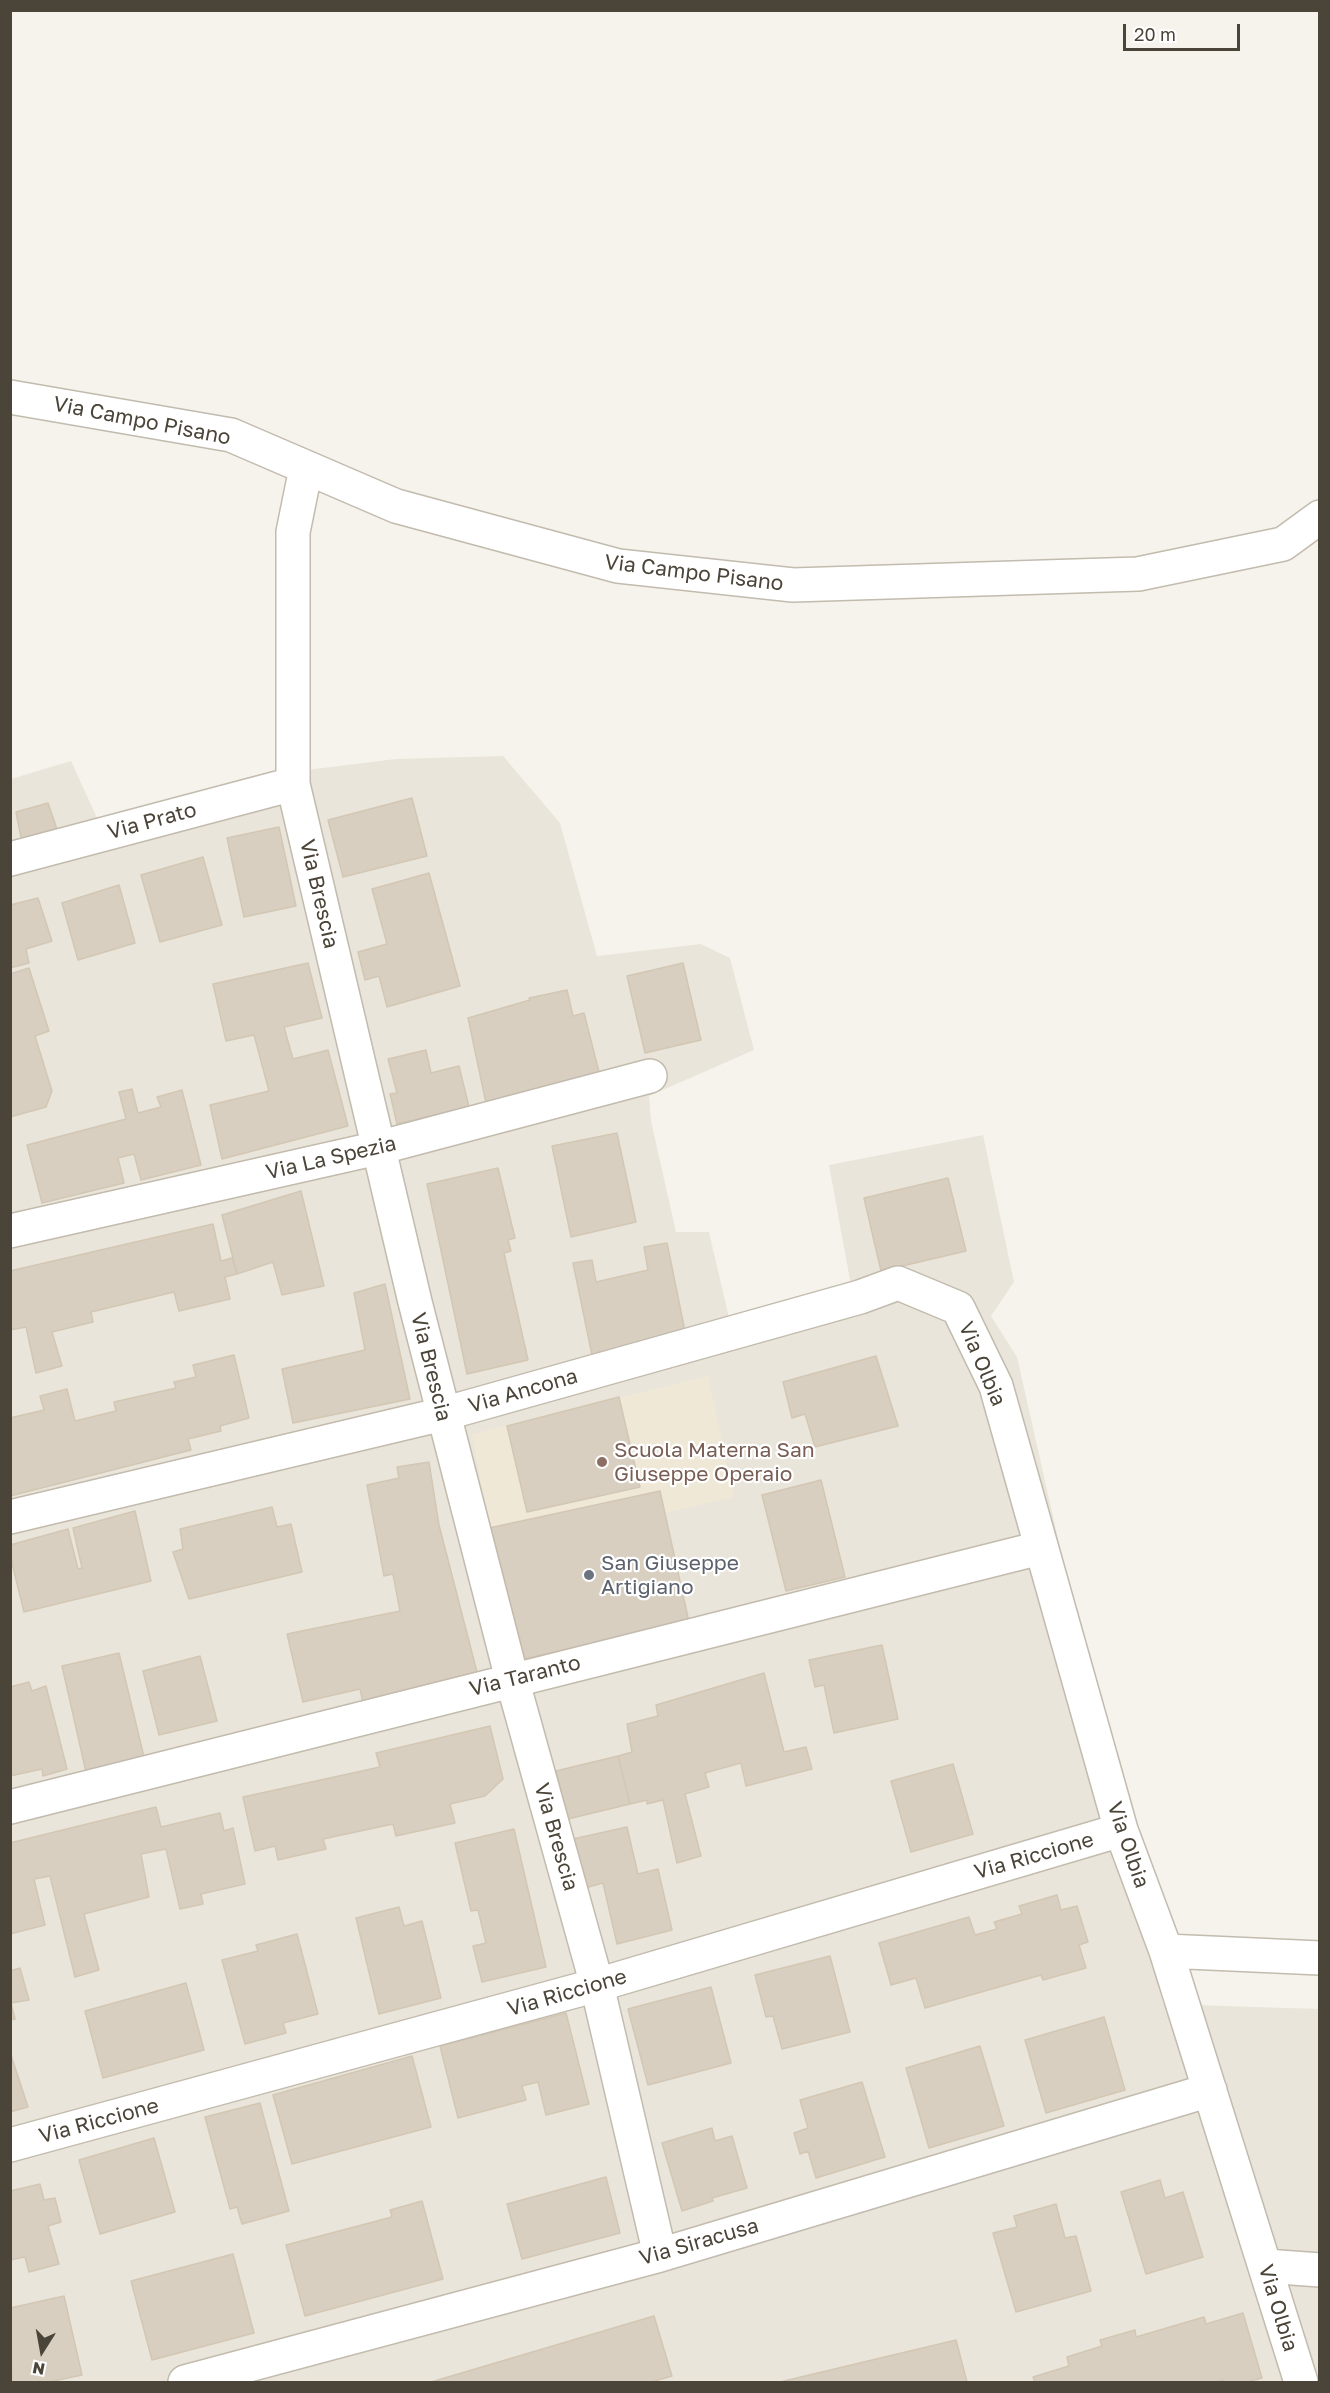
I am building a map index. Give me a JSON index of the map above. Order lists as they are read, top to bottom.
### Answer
{
  "streets": {
    "street": [
      "Via Campo Pisano",
      "Via Prato",
      "Via Brescia",
      "Via La Spezia",
      "Via Olbia",
      "Via Ancona",
      "Via Taranto",
      "Via Riccione",
      "Via Siracusa"
    ]
  },
  "crossings": [
    ["Via Campo Pisano", "Via Brescia"],
    ["Via Prato", "Via Brescia"],
    ["Via Brescia", "Via La Spezia"],
    ["Via Brescia", "Via Ancona"],
    ["Via Brescia", "Via Taranto"],
    ["Via Brescia", "Via Riccione"],
    ["Via Brescia", "Via Siracusa"],
    ["Via Olbia", "Via Ancona"],
    ["Via Olbia", "Via Taranto"],
    ["Via Olbia", "Via Riccione"],
    ["Via Olbia", "Via Siracusa"]
  ],
  "places": ["Scuola Materna San Giuseppe Operaio", "San Giuseppe Artigiano"],
  "scale_bar": "20 m",
  "north": "bottom"
}
